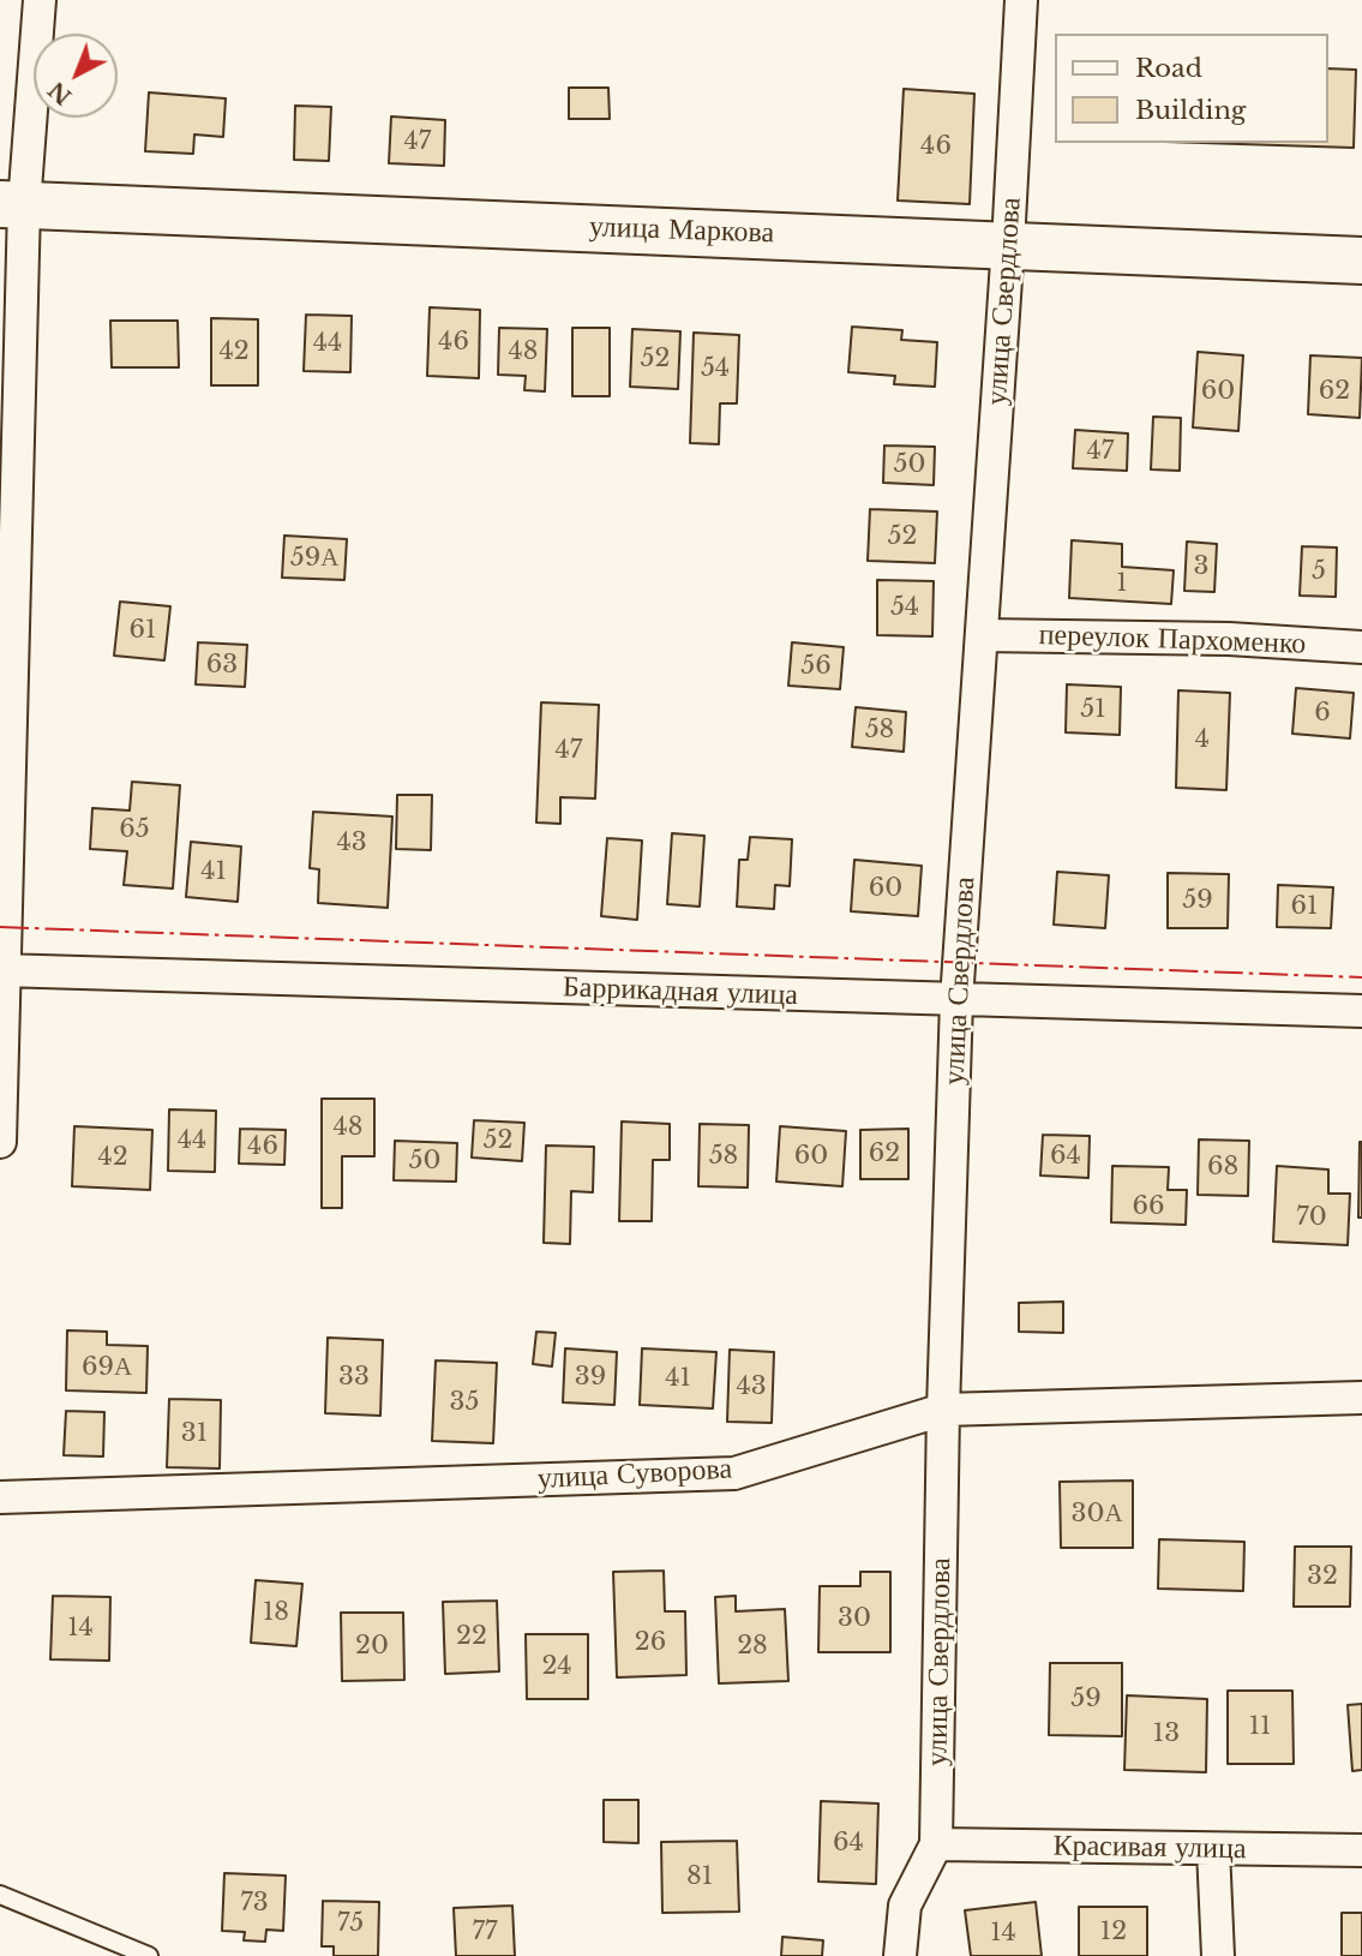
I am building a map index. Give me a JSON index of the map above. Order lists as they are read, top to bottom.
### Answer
{
  "streets": {
    "street": [
      "улица Маркова",
      "улица Свердлова",
      "переулок Пархоменко",
      "Баррикадная улица",
      "улица Суворова",
      "Красивая улица"
    ]
  },
  "crossings": [
    ["улица Маркова", "улица Свердлова"],
    ["улица Свердлова", "переулок Пархоменко"],
    ["улица Свердлова", "Баррикадная улица"],
    ["улица Свердлова", "улица Суворова"],
    ["улица Свердлова", "Красивая улица"]
  ],
  "house_numbers": [
    "47",
    "46",
    "46",
    "44",
    "42",
    "48",
    "52",
    "54",
    "60",
    "62",
    "47",
    "50",
    "52",
    "59А",
    "3",
    "5",
    "1",
    "54",
    "61",
    "63",
    "56",
    "51",
    "6",
    "58",
    "4",
    "47",
    "65",
    "43",
    "41",
    "60",
    "59",
    "61",
    "48",
    "44",
    "52",
    "46",
    "62",
    "58",
    "60",
    "64",
    "42",
    "50",
    "68",
    "66",
    "70",
    "69А",
    "33",
    "39",
    "41",
    "43",
    "35",
    "31",
    "30А",
    "32",
    "18",
    "30",
    "14",
    "22",
    "26",
    "20",
    "28",
    "24",
    "59",
    "11",
    "13",
    "64",
    "81",
    "73",
    "75",
    "77",
    "12",
    "14"
  ],
  "legend": ["Road", "Building"],
  "north": "bottom left"
}
